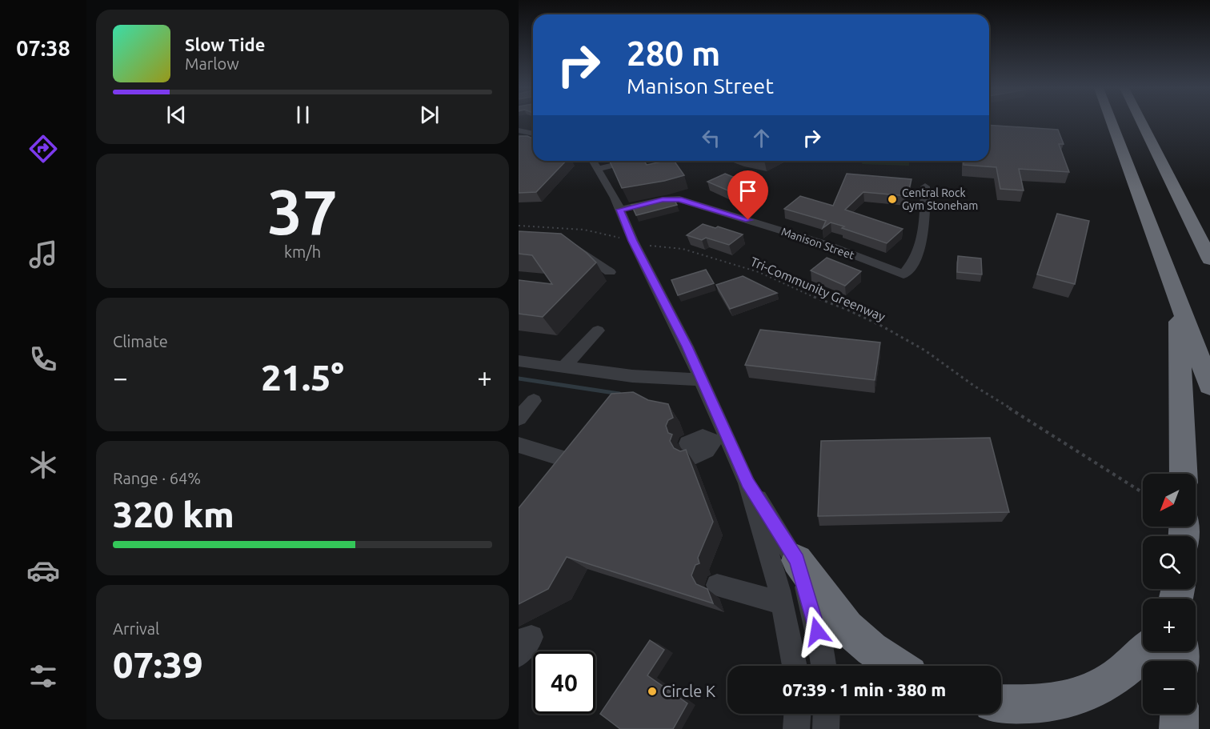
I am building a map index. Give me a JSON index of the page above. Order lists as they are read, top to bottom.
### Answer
{
  "streets": {
    "street": ["Manison Street"],
    "path": ["Tri-Community Greenway"]
  },
  "places": ["Central Rock Gym Stoneham", "Circle K"],
  "north": "bottom left",
  "page": {
    "tabs": "07:38",
    "turn": ["280 m", "Manison Street"],
    "song": ["Slow Tide", "Marlow"],
    "tile": [
      ["37", "km/h"],
      "Climate",
      ["Range · 64%", "320 km"],
      ["Arrival", "07:39"]
    ],
    "heat": ["−", "21.5°", "+"],
    "map_buttons": ["+", "−"],
    "limit": "40",
    "trip": "07:39 · 1 min · 380 m"
  }
}
